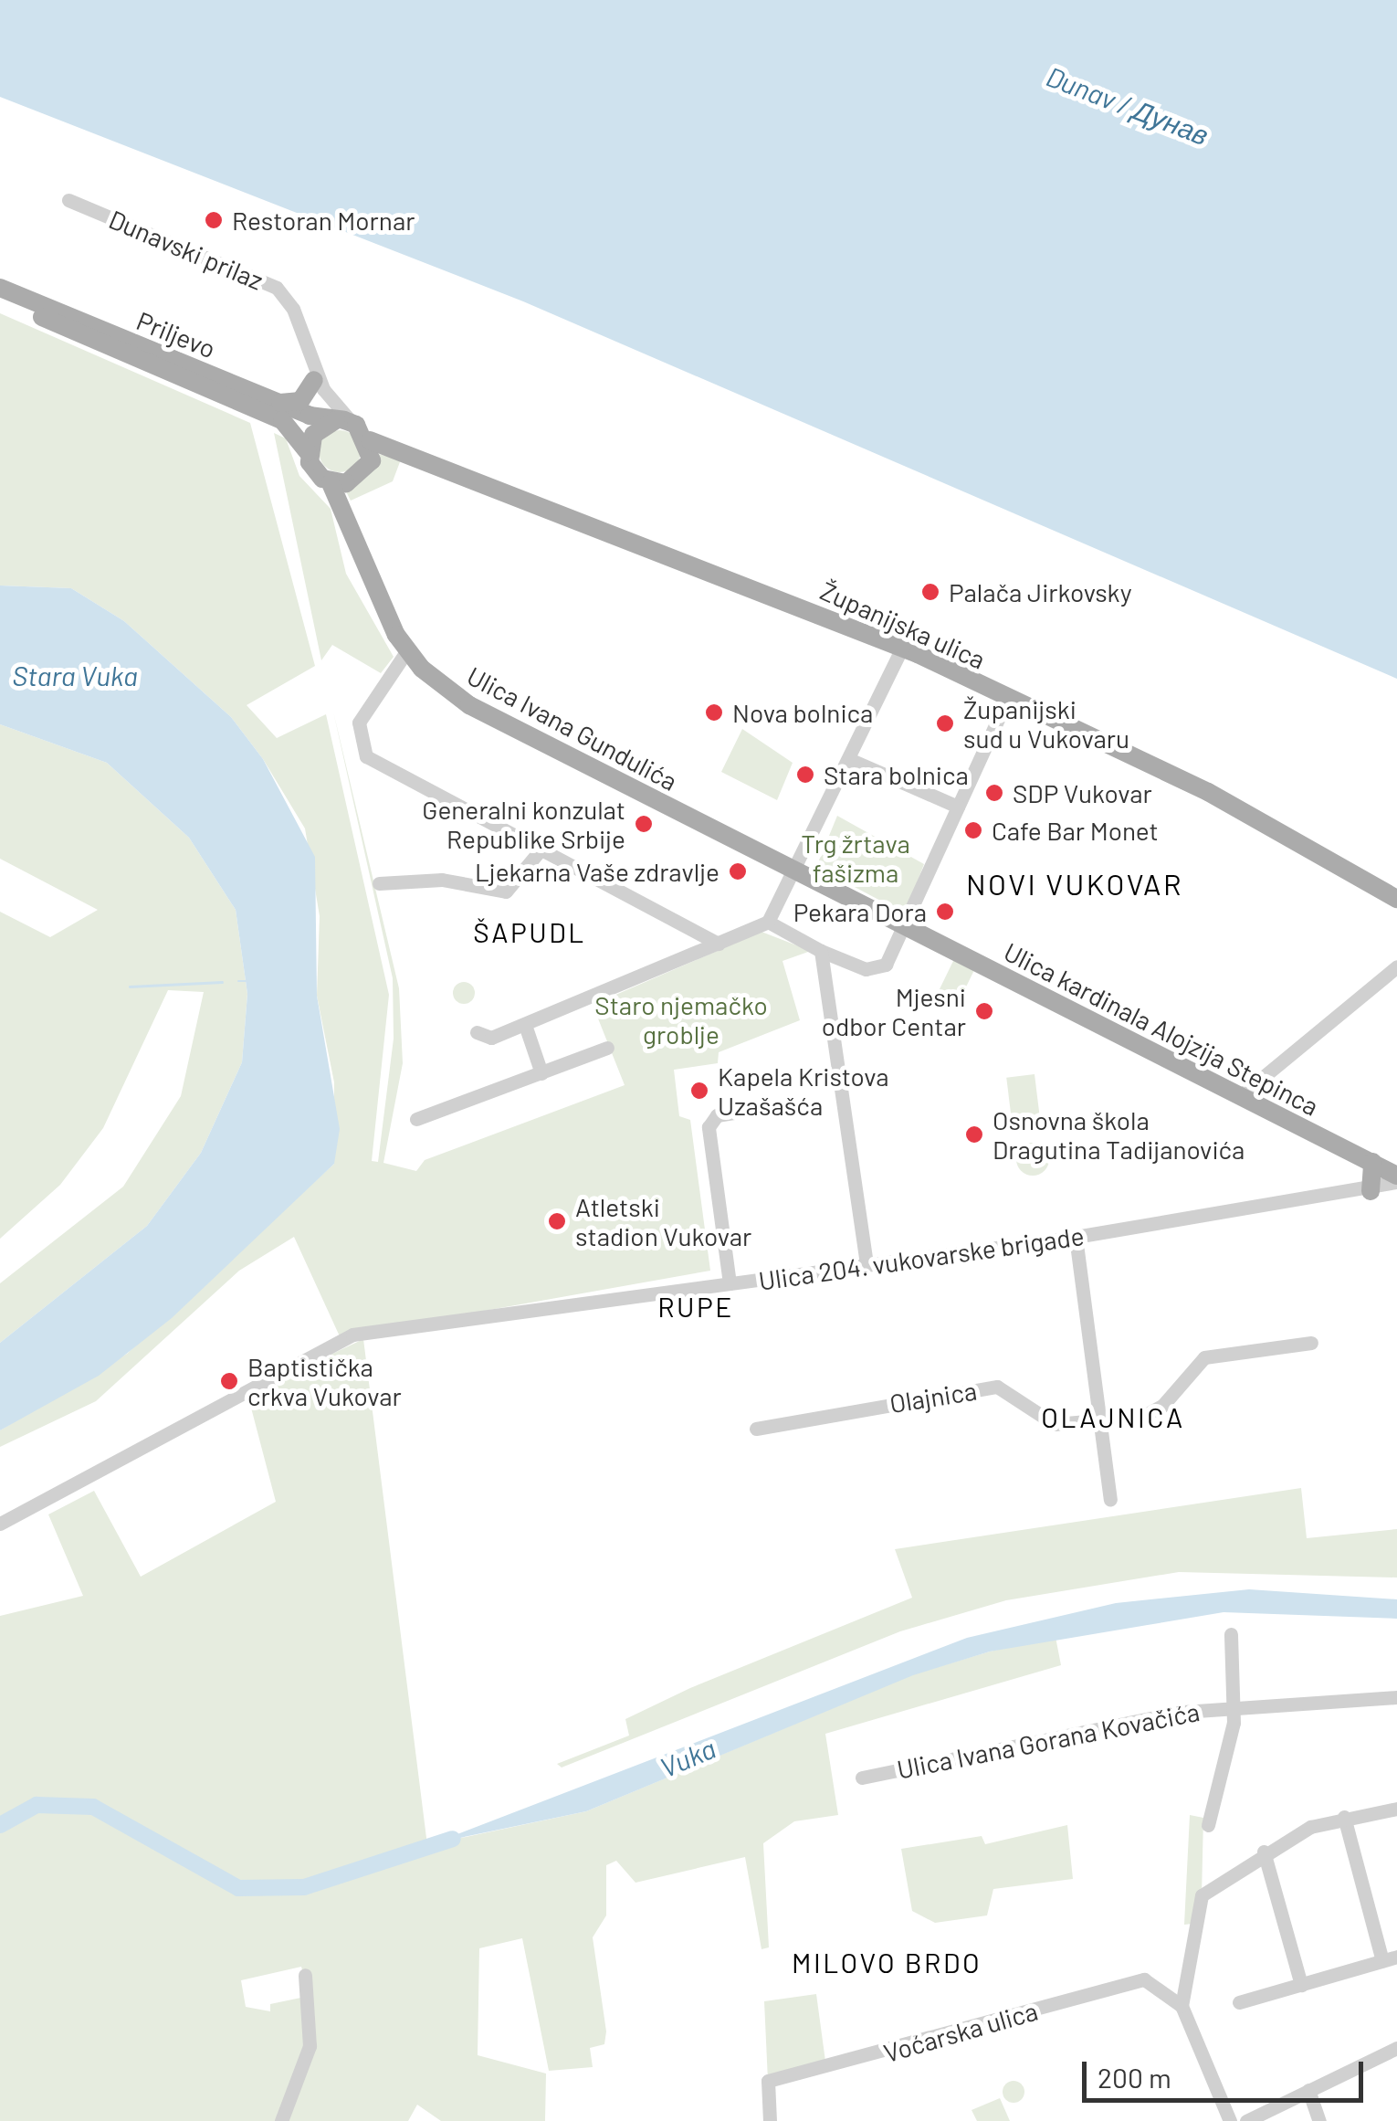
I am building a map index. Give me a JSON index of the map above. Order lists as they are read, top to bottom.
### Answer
{
  "streets": {
    "main road": [
      "Priljevo",
      "Županijska ulica",
      "Ulica Ivana Gundulića",
      "Ulica kardinala Alojzija Stepinca"
    ],
    "street": [
      "Dunavski prilaz",
      "Ulica 204. vukovarske brigade",
      "Olajnica",
      "Ulica Ivana Gorana Kovačića",
      "Voćarska ulica"
    ]
  },
  "crossings": [
    ["Dunavski prilaz", "Priljevo"],
    ["Dunavski prilaz", "Županijska ulica"],
    ["Dunavski prilaz", "Ulica Ivana Gundulića"],
    ["Priljevo", "Županijska ulica"],
    ["Priljevo", "Ulica Ivana Gundulića"],
    ["Županijska ulica", "Ulica Ivana Gundulića"],
    ["Ulica kardinala Alojzija Stepinca", "Ulica 204. vukovarske brigade"]
  ],
  "districts": [
    "NOVI VUKOVAR",
    "ŠAPUDL",
    "RUPE",
    "OLAJNICA",
    "MILOVO BRDO"
  ],
  "water": ["Dunav / Дунав", "Stara Vuka", "Vuka"],
  "parks": ["Trg žrtava fašizma", "Staro njemačko groblje"],
  "places": [
    "Restoran Mornar",
    "Palača Jirkovsky",
    "Nova bolnica",
    "Županijski sud u Vukovaru",
    "Stara bolnica",
    "SDP Vukovar",
    "Generalni konzulat Republike Srbije",
    "Cafe Bar Monet",
    "Ljekarna Vaše zdravlje",
    "Pekara Dora",
    "Mjesni odbor Centar",
    "Kapela Kristova Uzašašća",
    "Osnovna škola Dragutina Tadijanovića",
    "Atletski stadion Vukovar",
    "Baptistička crkva Vukovar"
  ],
  "scale_bar": "200 m"
}
